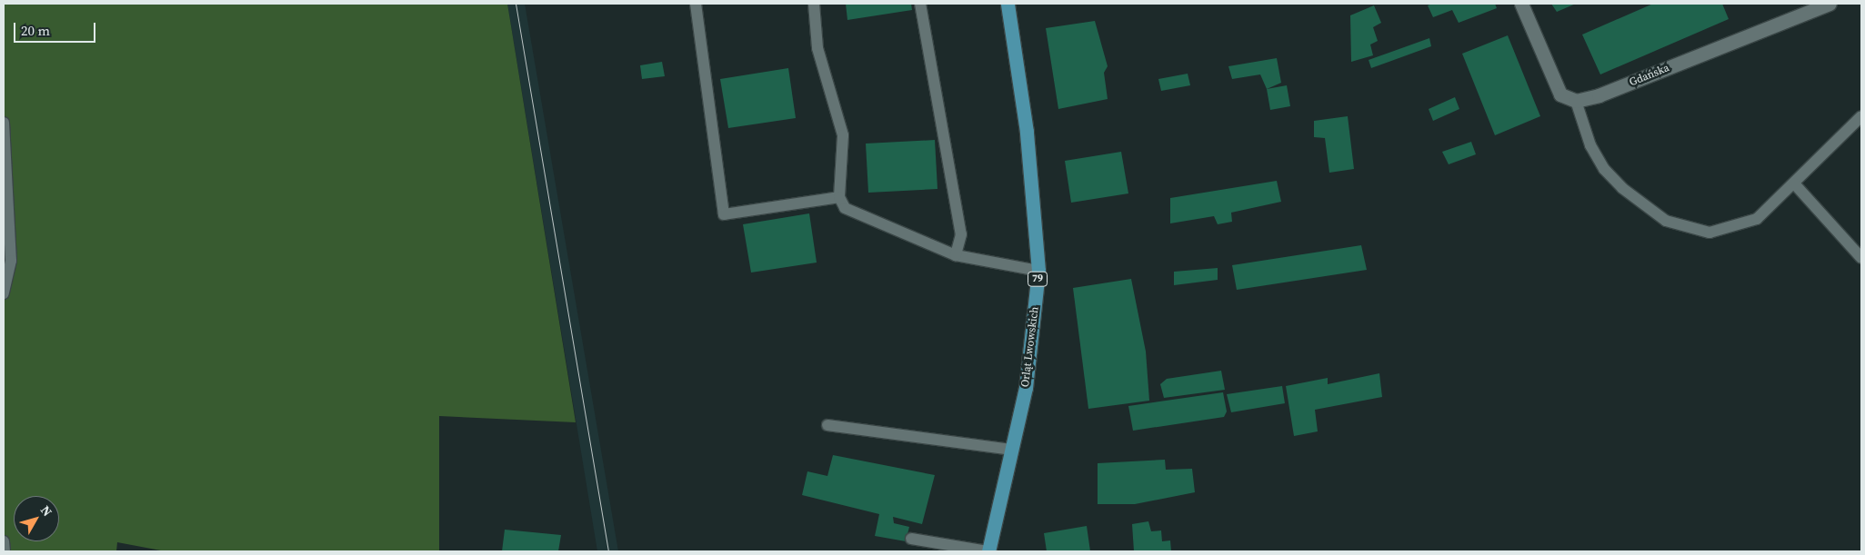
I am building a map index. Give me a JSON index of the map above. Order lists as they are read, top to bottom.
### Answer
{
  "streets": {
    "main road": ["79", "Orląt Lwowskich"],
    "street": ["Gdańska"]
  },
  "scale_bar": "20 m",
  "north": "top right"
}
